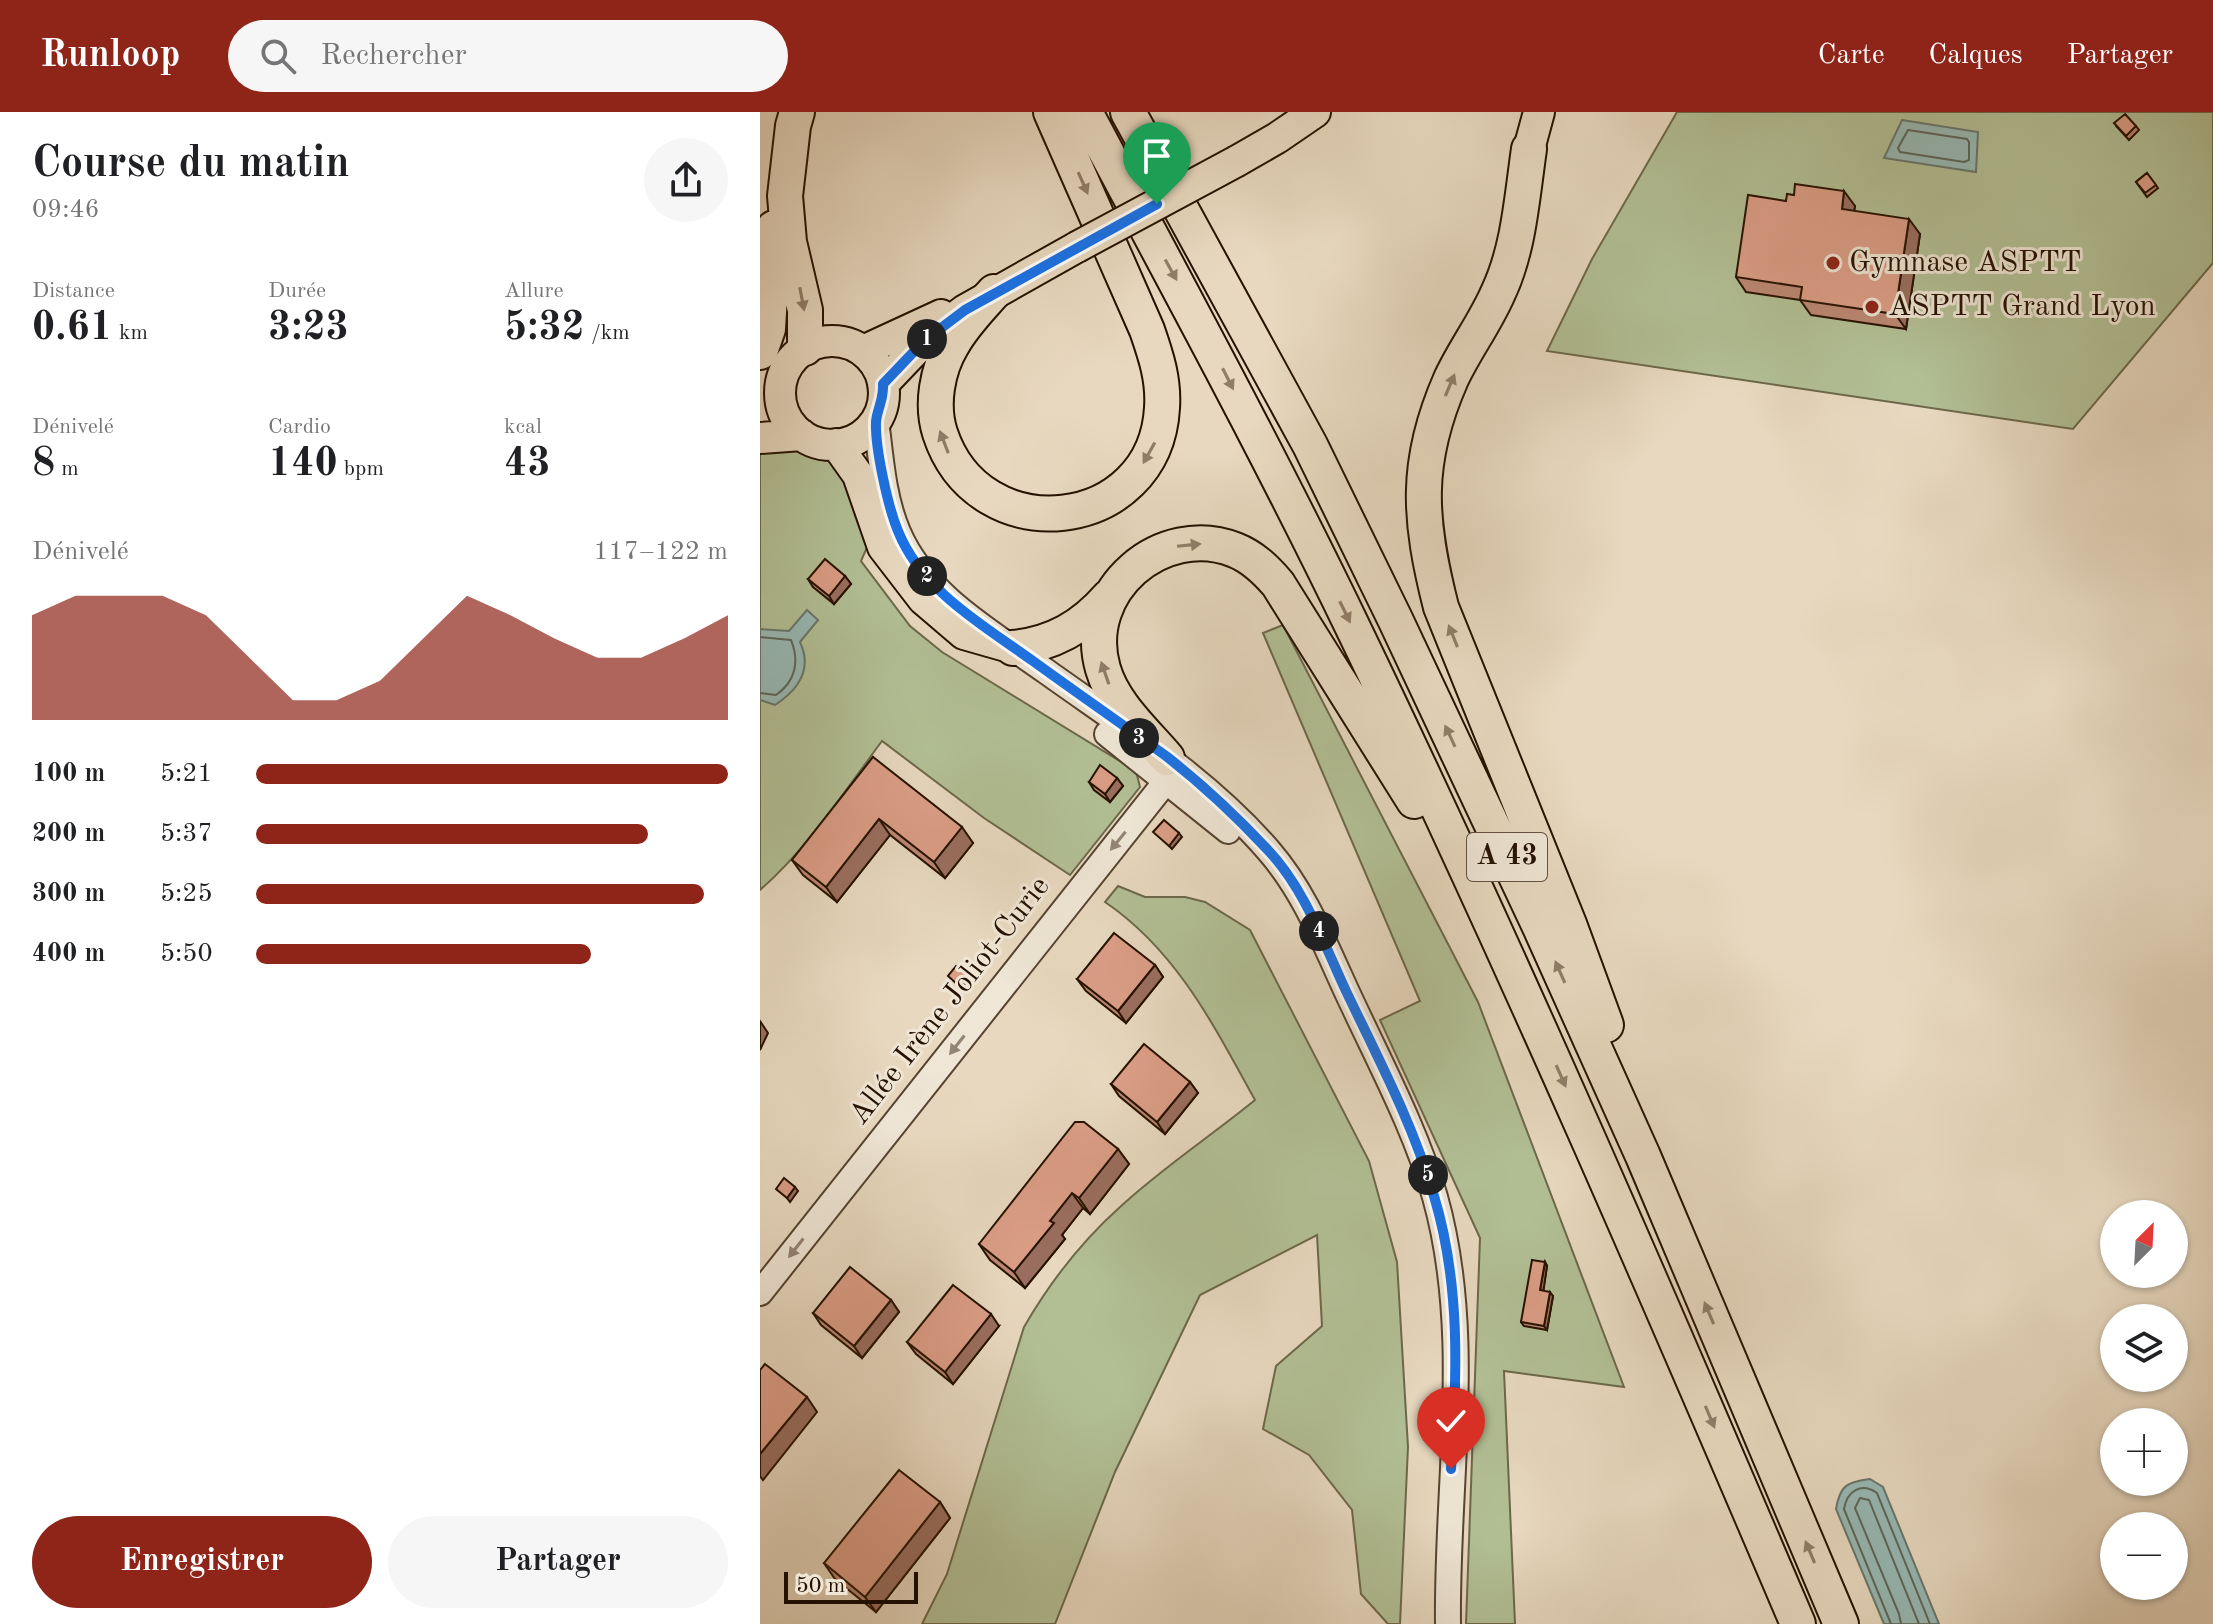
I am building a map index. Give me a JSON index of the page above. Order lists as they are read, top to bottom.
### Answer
{
  "streets": {
    "highway": ["A 43"],
    "street": ["Allée Irène Joliot-Curie"]
  },
  "one_way": ["Allée Irène Joliot-Curie"],
  "places": ["Gymnase ASPTT", "ASPTT Grand Lyon"],
  "scale_bar": "50 m",
  "north": "top right",
  "page": {
    "header": "Runloop",
    "search": "Rechercher",
    "nav": ["Carte", "Calques", "Partager"],
    "heading": ["Course du matin", "09:46"],
    "stats": [
      ["Distance", "0.61 km"],
      ["Durée", "3:23"],
      ["Allure", "5:32 /km"],
      ["Dénivelé", "8 m"],
      ["Cardio", "140 bpm"],
      ["kcal", "43"]
    ],
    "pins": [
      "1",
      "2",
      "3",
      "4",
      "5"
    ],
    "chart": ["Dénivelé", "117–122 m"],
    "list": [
      {
        "name": "100 m",
        "note": "5:21"
      },
      {
        "name": "200 m",
        "note": "5:37"
      },
      {
        "name": "300 m",
        "note": "5:25"
      },
      {
        "name": "400 m",
        "note": "5:50"
      }
    ],
    "map_buttons": ["+", "−"],
    "buttons": ["Enregistrer", "Partager"],
    "scale": "50 m"
  }
}
